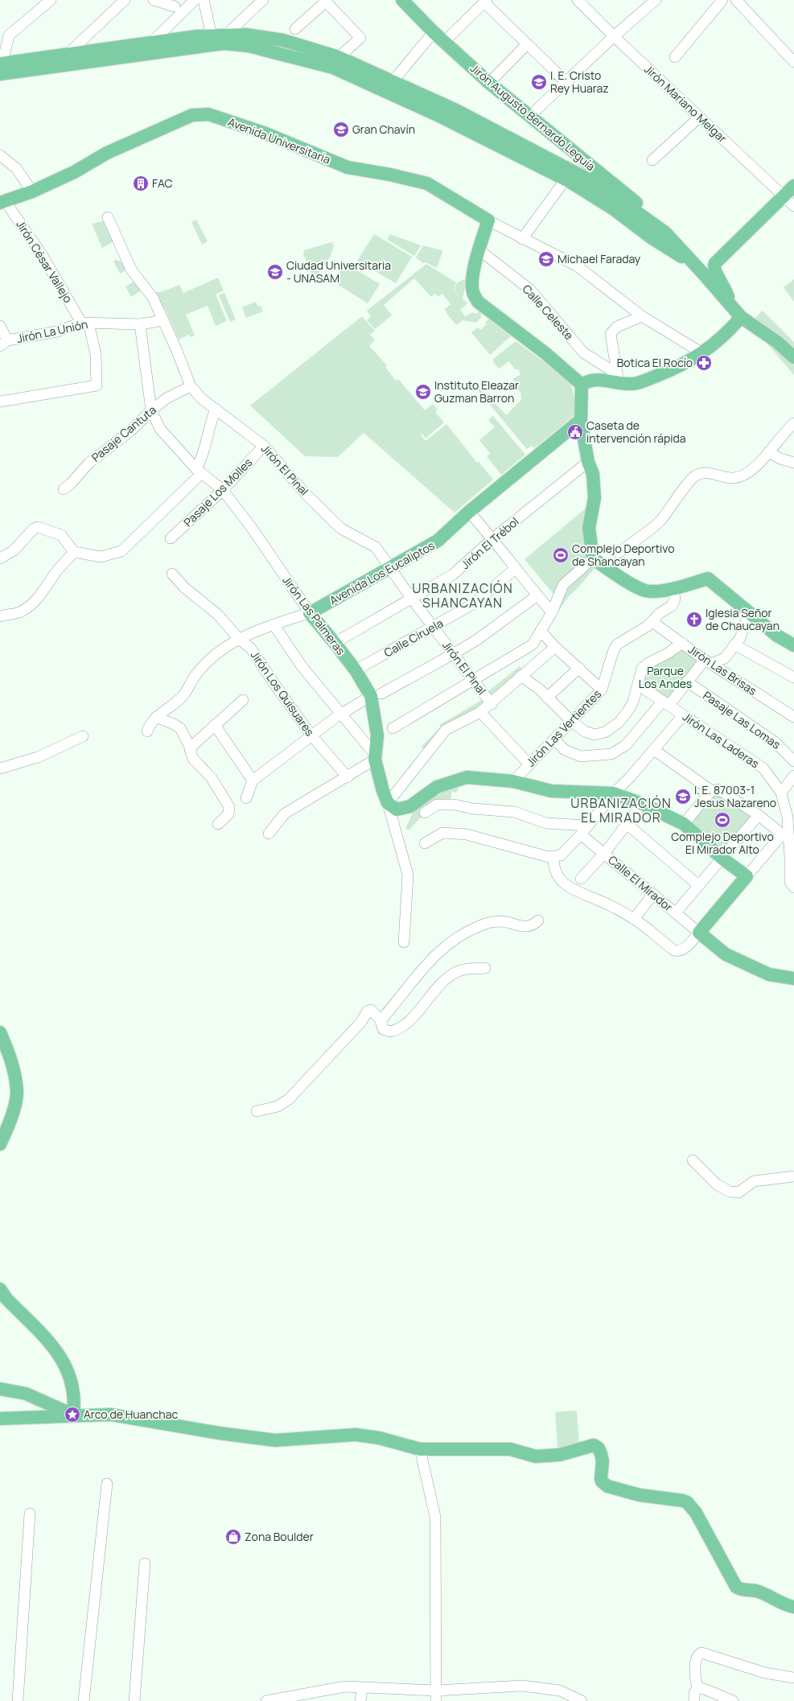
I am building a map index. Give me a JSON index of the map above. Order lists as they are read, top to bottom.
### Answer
{
  "streets": {
    "main road": [
      "Jirón Augusto Bernardo Leguía",
      "Avenida Universitaria",
      "Avenida Los Eucaliptos",
      "Jirón Las Palmeras"
    ],
    "street": [
      "Jirón Mariano Melgar",
      "Jirón César Vallejo",
      "Calle Celeste",
      "Jirón La Unión",
      "Pasaje Cantuta",
      "Jirón El Pinal",
      "Pasaje Los Molles",
      "Jirón El Trébol",
      "Calle Ciruela",
      "Jirón Las Brisas",
      "Jirón Los Quisuares",
      "Pasaje Las Lomas",
      "Jirón Las Vertientes",
      "Jirón Las Laderas",
      "Calle El Mirador"
    ]
  },
  "crossings": [
    ["Avenida Universitaria", "Jirón César Vallejo"],
    ["Jirón César Vallejo", "Jirón La Unión"],
    ["Jirón La Unión", "Jirón El Pinal"],
    ["Jirón La Unión", "Jirón Las Palmeras"],
    ["Pasaje Cantuta", "Jirón El Pinal"],
    ["Pasaje Cantuta", "Jirón Las Palmeras"],
    ["Jirón El Pinal", "Pasaje Los Molles"],
    ["Jirón El Pinal", "Jirón El Trébol"],
    ["Jirón El Pinal", "Avenida Los Eucaliptos"],
    ["Jirón El Pinal", "Calle Ciruela"],
    ["Pasaje Los Molles", "Jirón Las Palmeras"],
    ["Jirón El Trébol", "Jirón Las Palmeras"],
    ["Avenida Los Eucaliptos", "Jirón Las Palmeras"],
    ["Avenida Los Eucaliptos", "Jirón Los Quisuares"],
    ["Jirón Las Palmeras", "Calle Ciruela"],
    ["Jirón Las Brisas", "Jirón Las Vertientes"]
  ],
  "districts": ["URBANIZACIÓN SHANCAYAN", "URBANIZACIÓN EL MIRADOR"],
  "parks": ["Parque Los Andes"],
  "places": {
    "school or university": [
      "I. E. Cristo Rey Huaraz",
      "Gran Chavín",
      "Michael Faraday",
      "Ciudad Universitaria - UNASAM",
      "Instituto Eleazar Guzman Barron",
      "I. E. 87003-1 Jesus Nazareno"
    ],
    "building": ["FAC"],
    "pharmacy": ["Botica El Rocío"],
    "public building": ["Caseta de intervención rápida"],
    "sports": ["Complejo Deportivo de Shancayan", "Complejo Deportivo El Mirador Alto"],
    "church": ["Iglesia Señor de Chaucayan"],
    "place": ["Arco de Huanchac"],
    "shop": ["Zona Boulder"]
  }
}
